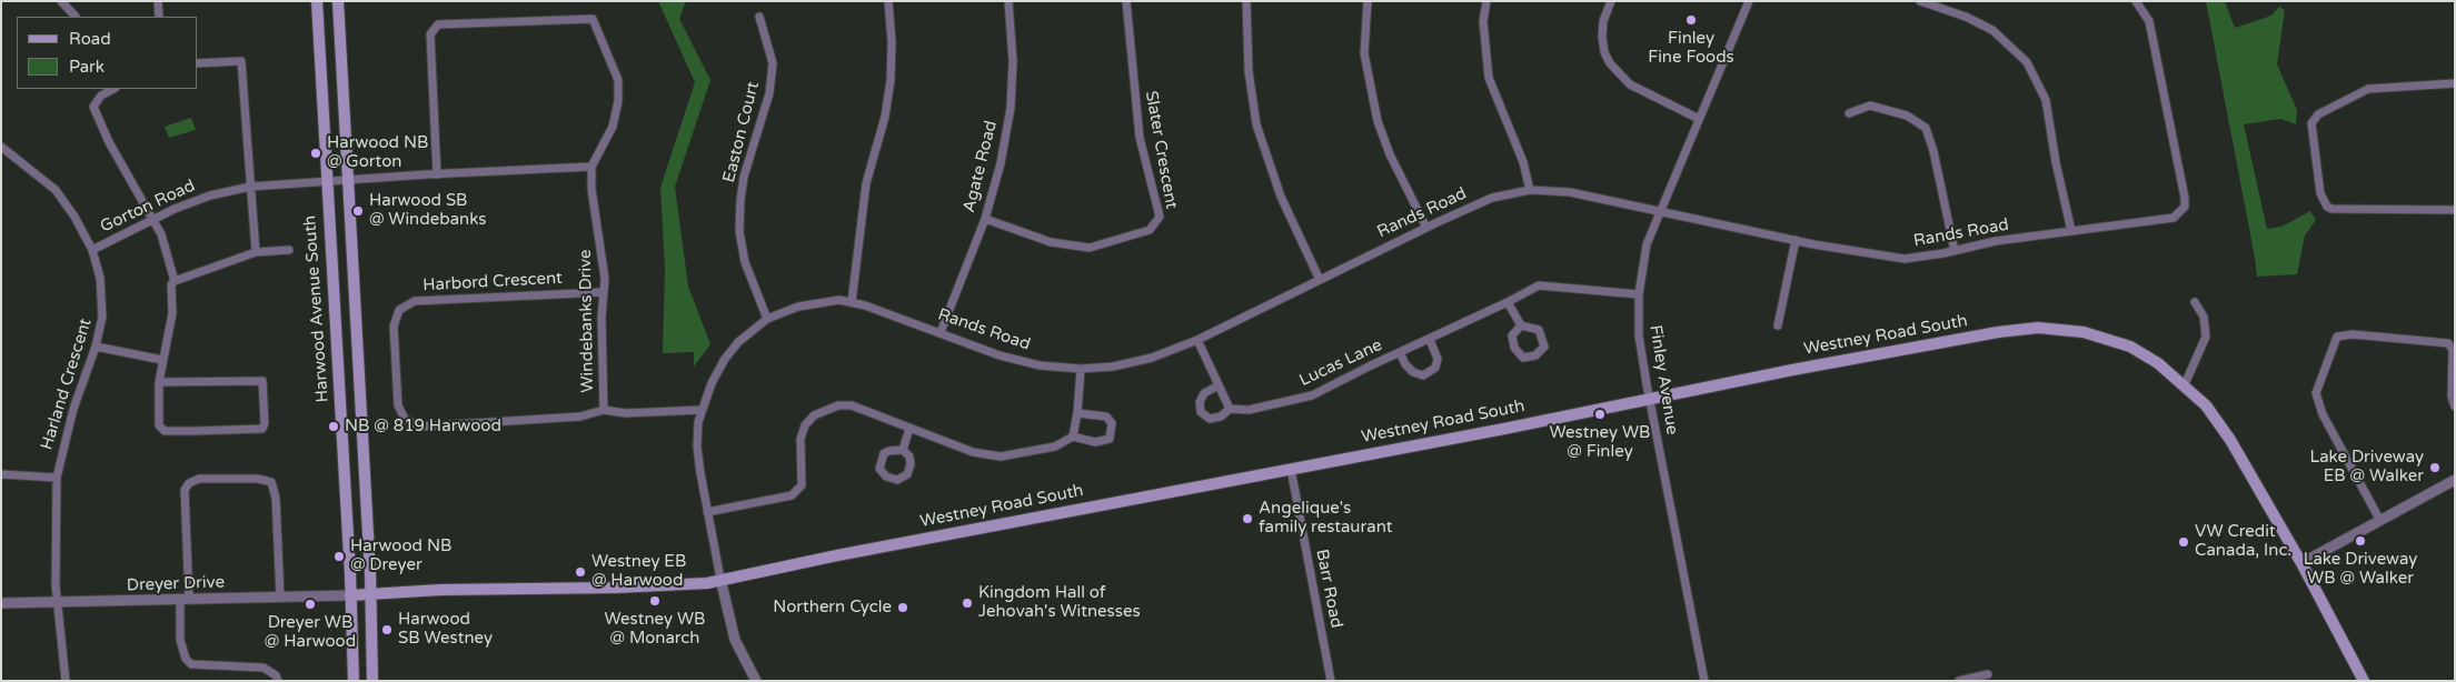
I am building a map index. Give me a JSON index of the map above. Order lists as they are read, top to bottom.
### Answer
{
  "streets": {
    "main road": ["Harwood Avenue South", "Westney Road South"],
    "street": [
      "Easton Court",
      "Slater Crescent",
      "Agate Road",
      "Gorton Road",
      "Rands Road",
      "Harbord Crescent",
      "Windebanks Drive",
      "Lucas Lane",
      "Finley Avenue",
      "Harland Crescent",
      "Dreyer Drive",
      "Barr Road"
    ]
  },
  "crossings": [
    ["Easton Court", "Rands Road"],
    ["Slater Crescent", "Agate Road"],
    ["Agate Road", "Rands Road"],
    ["Gorton Road", "Harwood Avenue South"],
    ["Gorton Road", "Harland Crescent"],
    ["Rands Road", "Windebanks Drive"],
    ["Rands Road", "Westney Road South"],
    ["Rands Road", "Finley Avenue"],
    ["Harbord Crescent", "Windebanks Drive"],
    ["Harwood Avenue South", "Westney Road South"],
    ["Harwood Avenue South", "Dreyer Drive"],
    ["Westney Road South", "Finley Avenue"],
    ["Westney Road South", "Dreyer Drive"],
    ["Westney Road South", "Barr Road"],
    ["Lucas Lane", "Finley Avenue"],
    ["Harland Crescent", "Dreyer Drive"]
  ],
  "places": [
    "Finley Fine Foods",
    "Harwood NB @ Gorton",
    "Harwood SB @ Windebanks",
    "Westney WB @ Finley",
    "NB @ 819 Harwood",
    "Lake Driveway EB @ Walker",
    "Angelique's family restaurant",
    "Lake Driveway WB @ Walker",
    "VW Credit Canada, Inc.",
    "Harwood NB @ Dreyer",
    "Westney EB @ Harwood",
    "Westney WB @ Monarch",
    "Kingdom Hall of Jehovah's Witnesses",
    "Dreyer WB @ Harwood",
    "Northern Cycle",
    "Harwood SB Westney"
  ],
  "legend": ["Road", "Park"]
}
